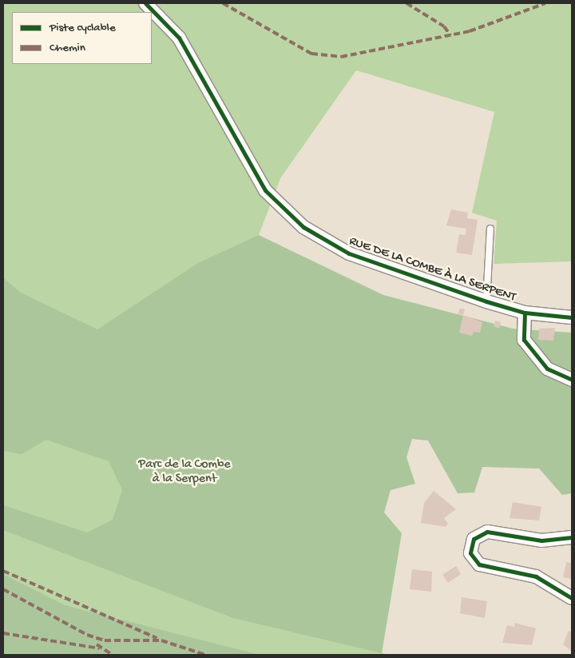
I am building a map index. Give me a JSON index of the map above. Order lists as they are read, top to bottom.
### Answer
{
  "streets": {
    "street": ["RUE DE LA COMBE À LA SERPENT"]
  },
  "parks": ["Parc de la Combe à la Serpent"],
  "legend": ["Piste cyclable", "Chemin"]
}
